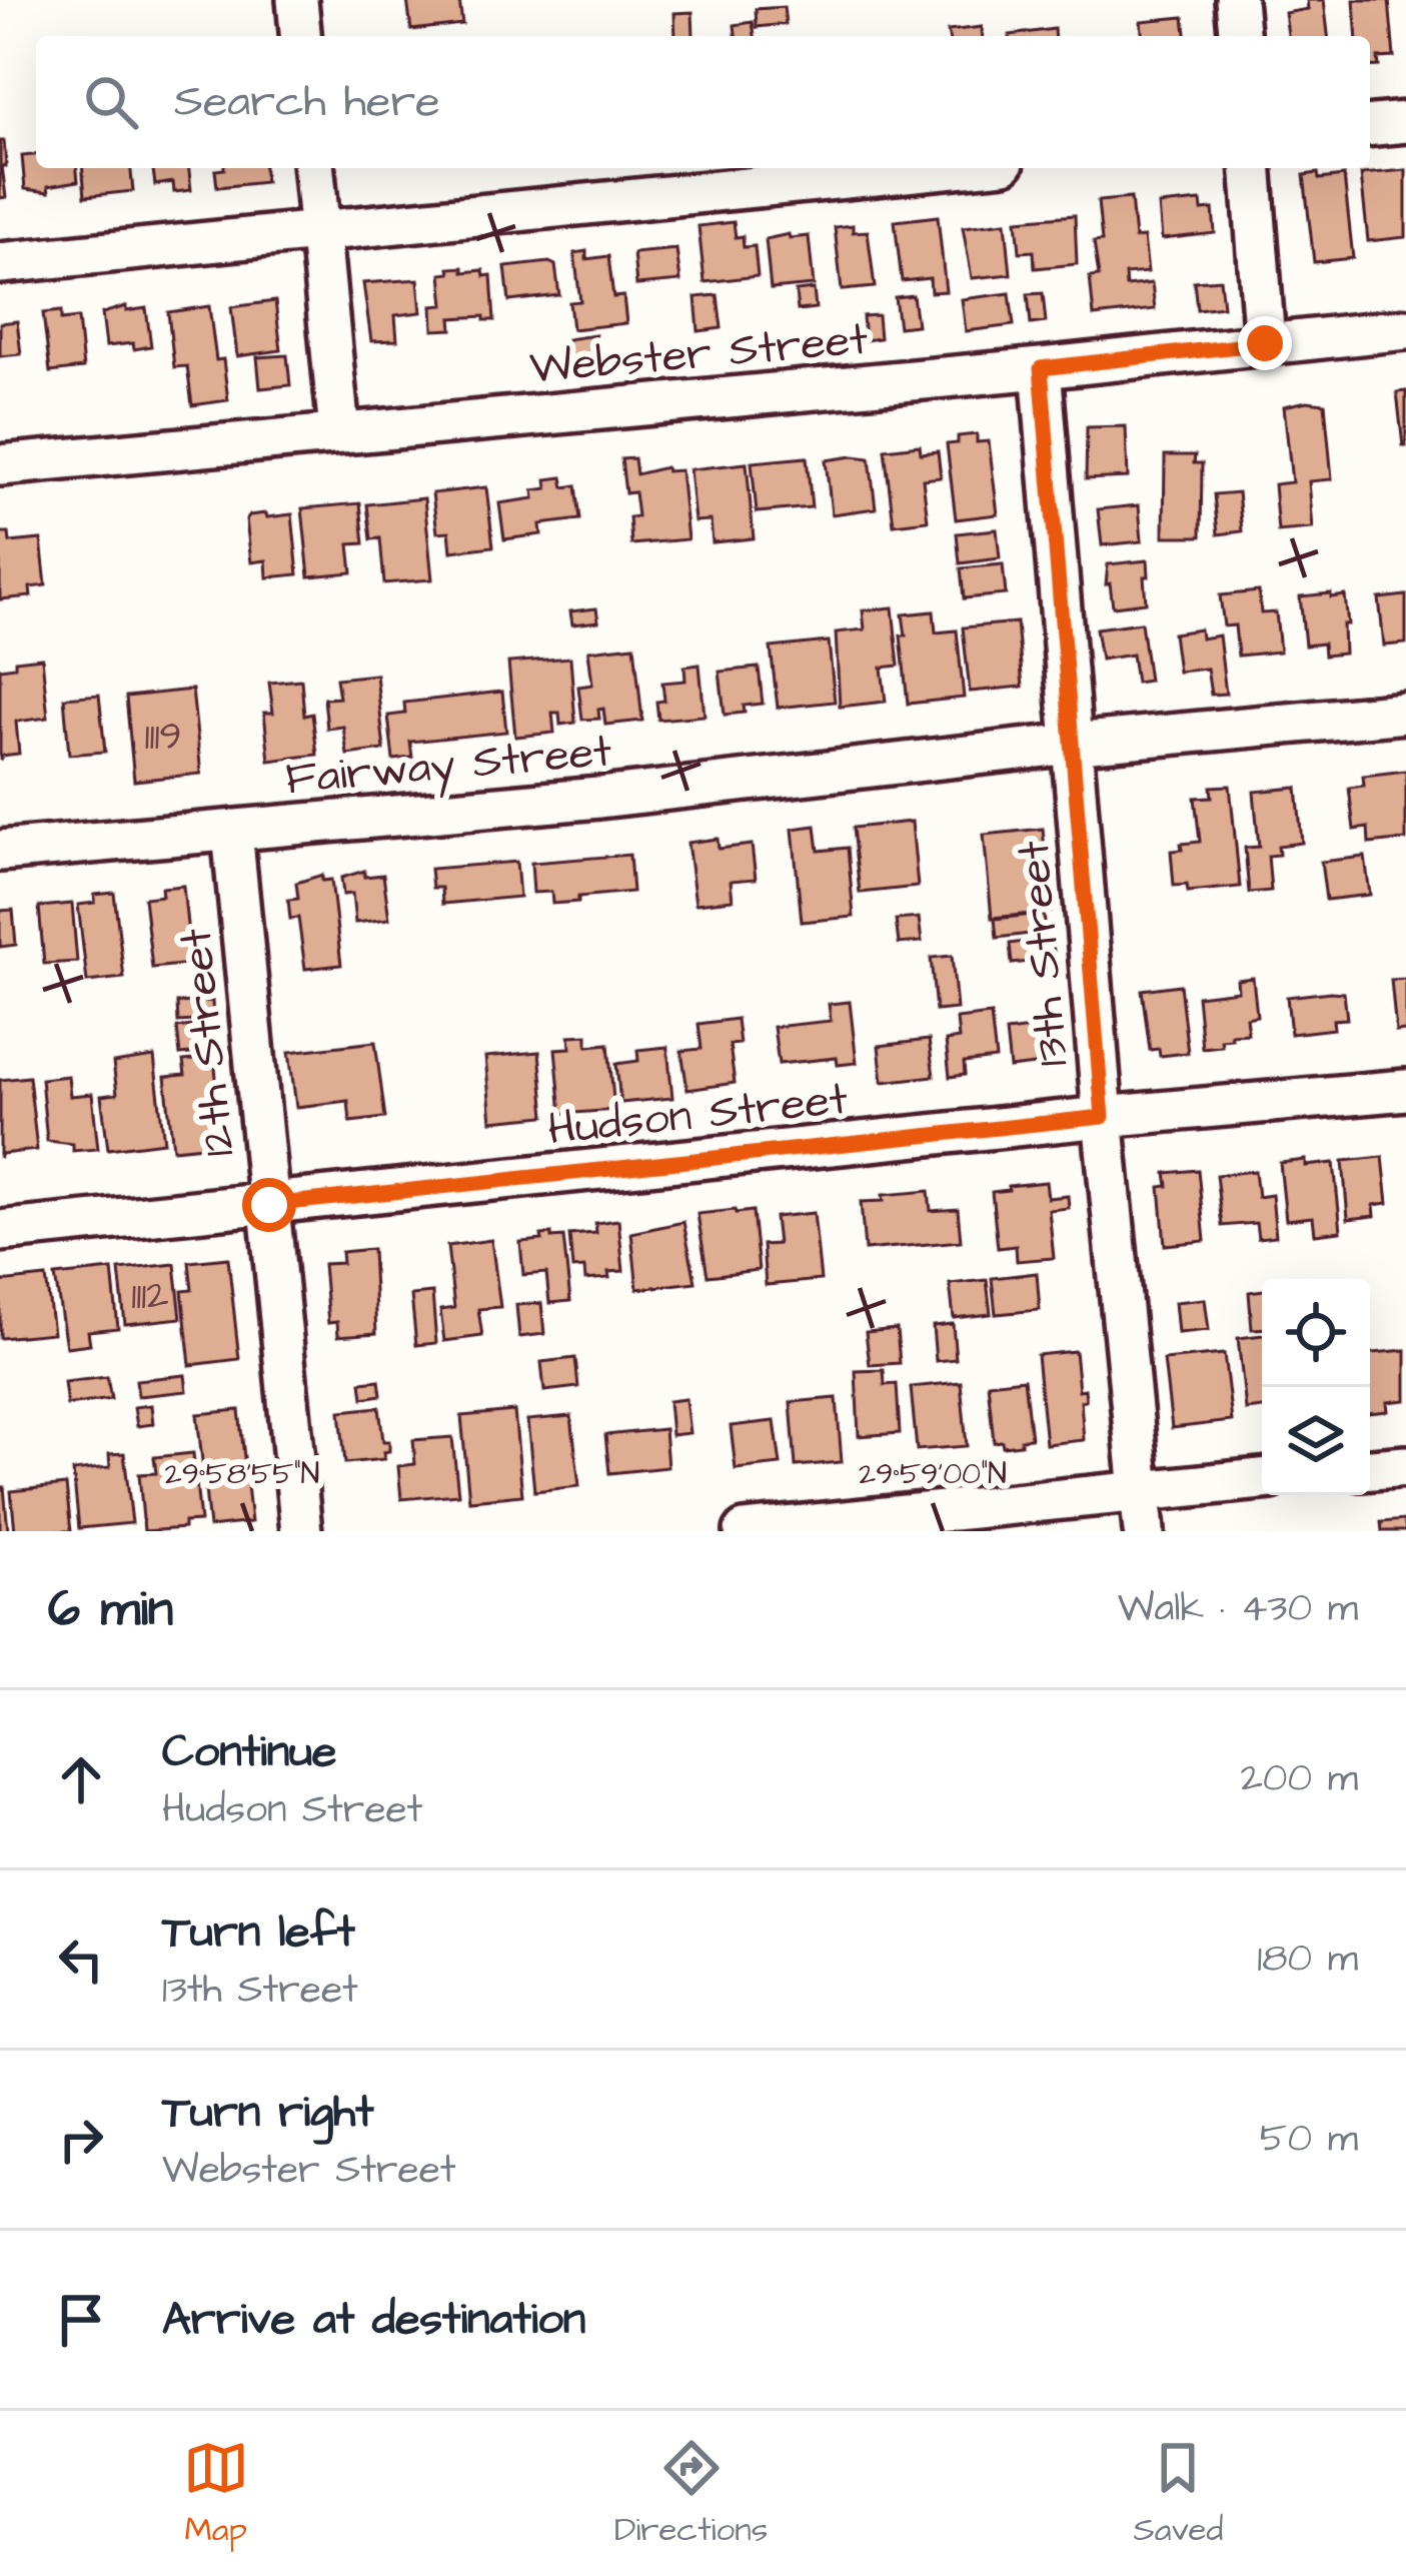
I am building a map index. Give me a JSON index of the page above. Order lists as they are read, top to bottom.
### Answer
{
  "streets": {
    "street": [
      "Webster Street",
      "Fairway Street",
      "13th Street",
      "12th Street",
      "Hudson Street"
    ]
  },
  "crossings": [
    ["Webster Street", "13th Street"],
    ["Fairway Street", "13th Street"],
    ["Fairway Street", "12th Street"],
    ["13th Street", "Hudson Street"],
    ["12th Street", "Hudson Street"]
  ],
  "house_numbers": ["1119", "1112"],
  "page": {
    "search": "Search here",
    "heading": ["6 min", "Walk · 430 m"],
    "list": [
      ["Continue", "Hudson Street", "200 m"],
      ["Turn left", "13th Street", "180 m"],
      ["Turn right", "Webster Street", "50 m"],
      "Arrive at destination"
    ],
    "nav": ["Map", "Directions", "Saved"]
  },
  "coordinates": ["29°58'55\"N", "29°59'00\"N"]
}
